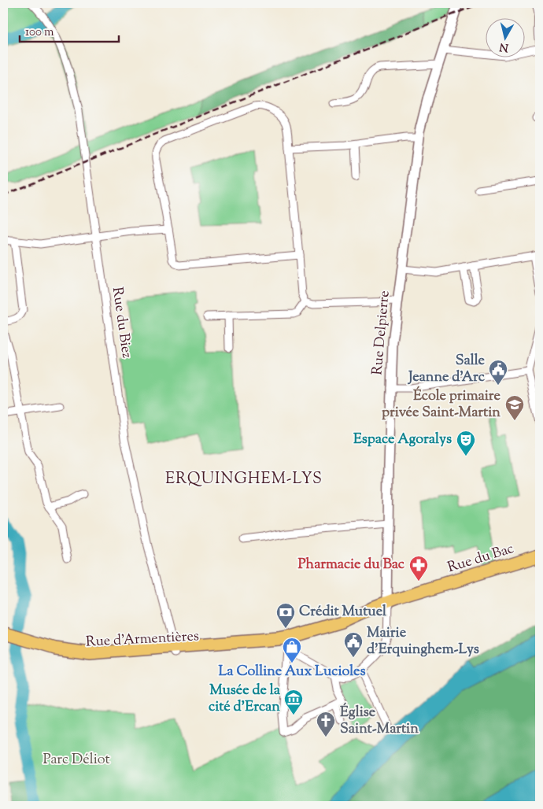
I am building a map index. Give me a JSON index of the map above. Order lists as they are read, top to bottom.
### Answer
{
  "streets": {
    "main road": ["Rue du Bac", "Rue d'Armentières"],
    "street": ["Rue du Biez", "Rue Delpierre"]
  },
  "crossings": [
    ["Rue du Biez", "Rue d'Armentières"],
    ["Rue Delpierre", "Rue du Bac"],
    ["Rue Delpierre", "Rue d'Armentières"],
    ["Rue du Bac", "Rue d'Armentières"]
  ],
  "districts": ["ERQUINGHEM-LYS"],
  "parks": ["Parc Déliot"],
  "places": {
    "public building": ["Salle Jeanne d'Arc", "Mairie d'Erquinghem-Lys"],
    "school or university": ["École primaire privée Saint-Martin"],
    "theatre": ["Espace Agoralys"],
    "pharmacy": ["Pharmacie du Bac"],
    "bank": ["Crédit Mutuel"],
    "shop": ["La Colline Aux Lucioles"],
    "museum": ["Musée de la cité d'Ercan"],
    "church": ["Église Saint-Martin"]
  },
  "scale_bar": "100 m",
  "north": "bottom"
}
